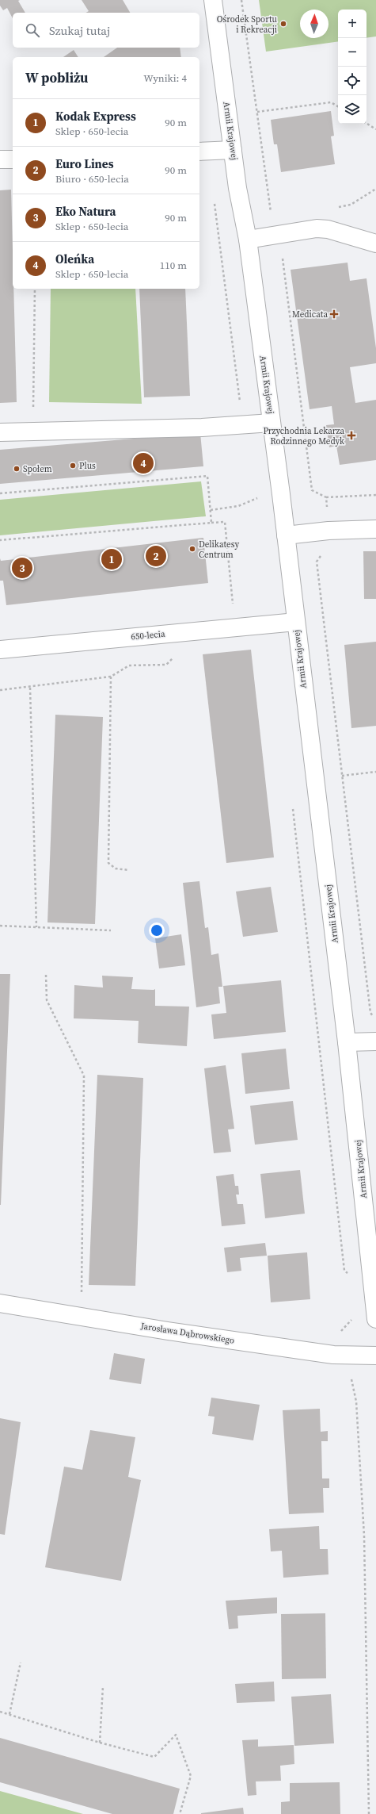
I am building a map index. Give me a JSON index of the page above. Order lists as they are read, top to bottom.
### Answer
{
  "streets": {
    "street": ["Armii Krajowej", "650-lecia", "Jarosława Dąbrowskiego"]
  },
  "crossings": [
    ["Armii Krajowej", "650-lecia"]
  ],
  "places": {
    "other": [
      "Ośrodek Sportu i Rekreacji",
      "Plus",
      "Społem",
      "Delikatesy Centrum"
    ],
    "health": ["Medicata", "Przychodnia Lekarza Rodzinnego Medyk"]
  },
  "north": "top",
  "page": {
    "map_buttons": ["+", "−"],
    "search": "Szukaj tutaj",
    "heading": ["W pobliżu", "Wyniki: 4"],
    "list": [
      {
        "mark": "1",
        "name": "Kodak Express",
        "note": "Sklep · 650-lecia",
        "value": "90 m"
      },
      {
        "mark": "2",
        "name": "Euro Lines",
        "note": "Biuro · 650-lecia",
        "value": "90 m"
      },
      {
        "mark": "3",
        "name": "Eko Natura",
        "note": "Sklep · 650-lecia",
        "value": "90 m"
      },
      {
        "mark": "4",
        "name": "Oleńka",
        "note": "Sklep · 650-lecia",
        "value": "110 m"
      }
    ],
    "pins": [
      "4",
      "2",
      "1",
      "3"
    ]
  }
}
